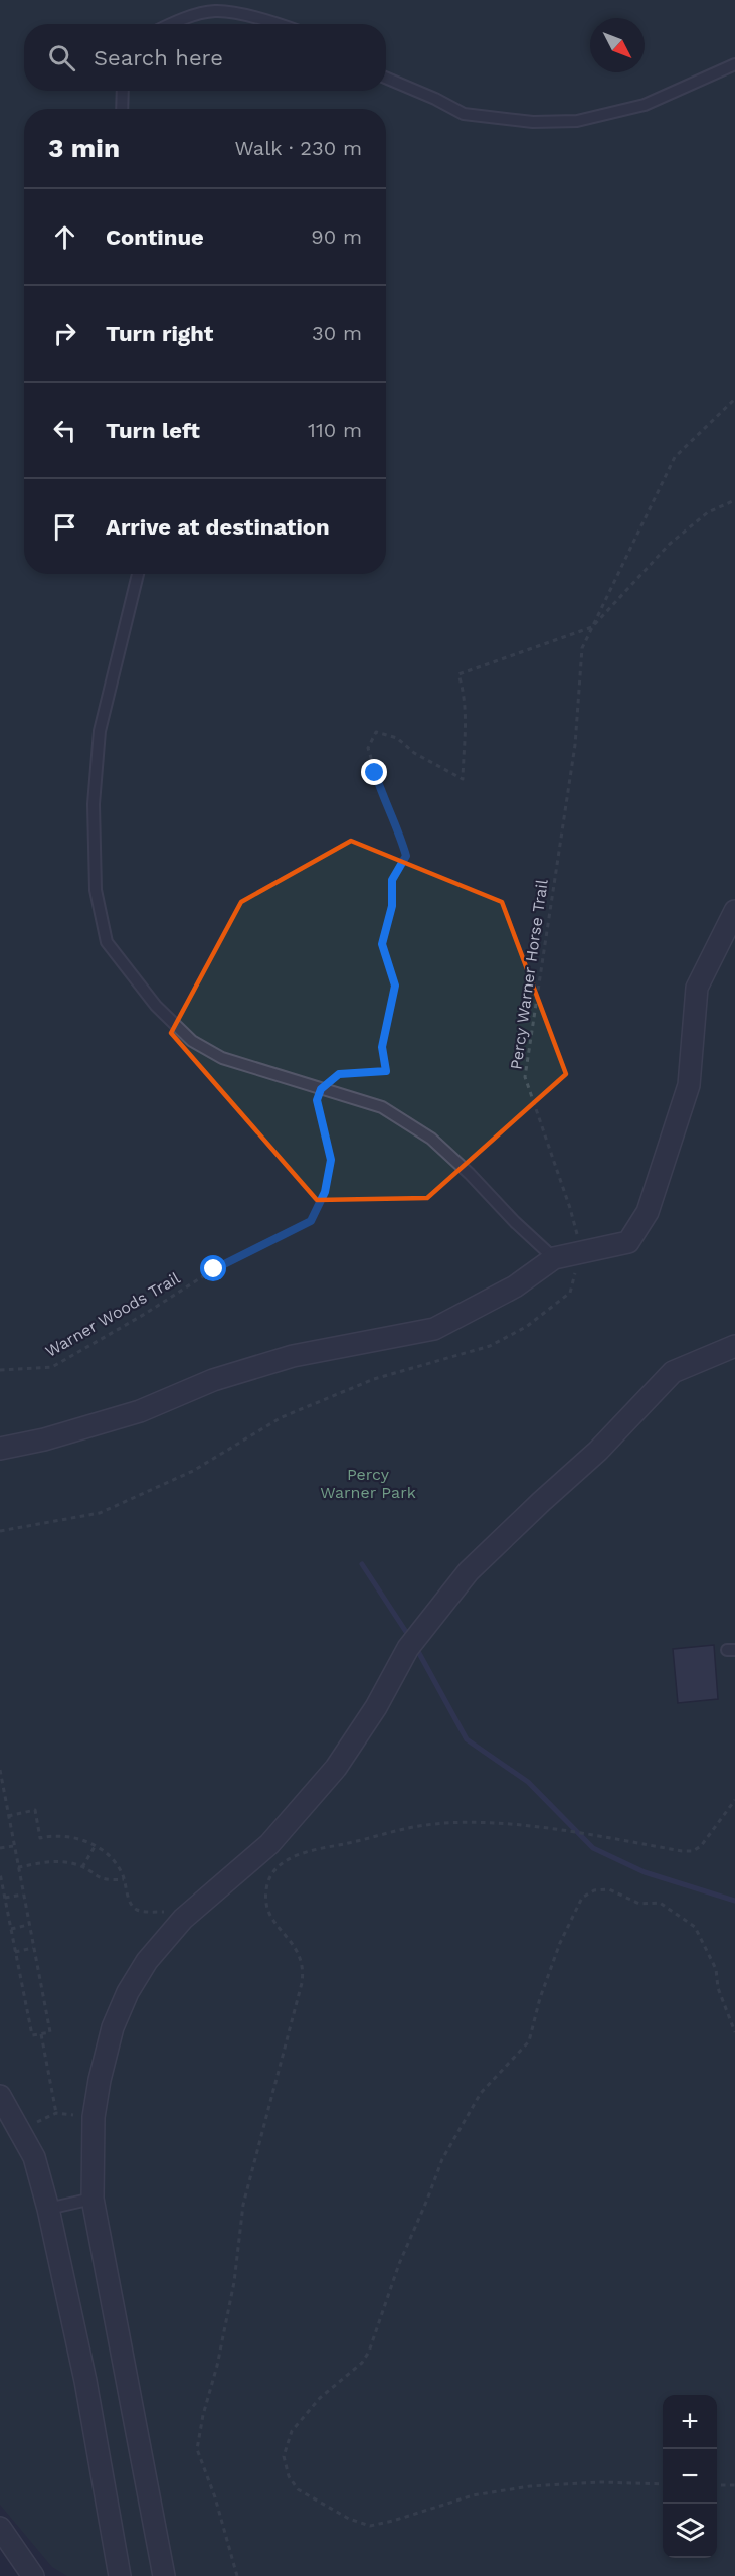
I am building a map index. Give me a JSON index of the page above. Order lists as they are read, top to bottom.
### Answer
{
  "streets": {
    "path": ["Percy Warner Horse Trail", "Warner Woods Trail"]
  },
  "parks": ["Percy Warner Park"],
  "north": "bottom right",
  "page": {
    "search": "Search here",
    "heading": ["3 min", "Walk · 230 m"],
    "list": [
      ["Continue", "90 m"],
      ["Turn right", "30 m"],
      ["Turn left", "110 m"],
      "Arrive at destination"
    ],
    "map_buttons": ["+", "−"]
  }
}
